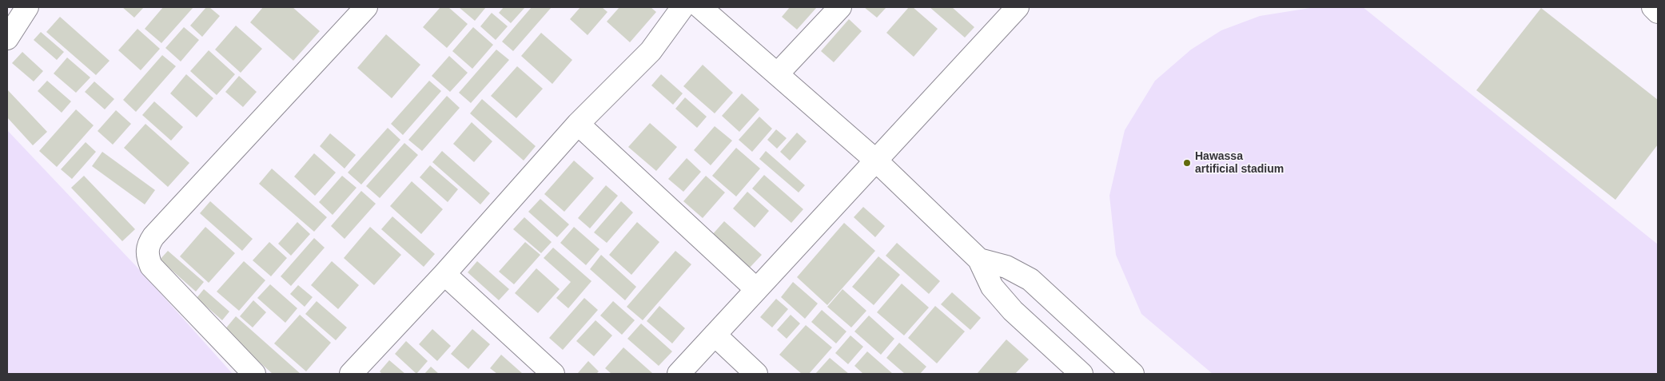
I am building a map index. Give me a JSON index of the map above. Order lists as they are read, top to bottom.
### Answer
{
  "places": ["Hawassa artificial stadium"]
}
